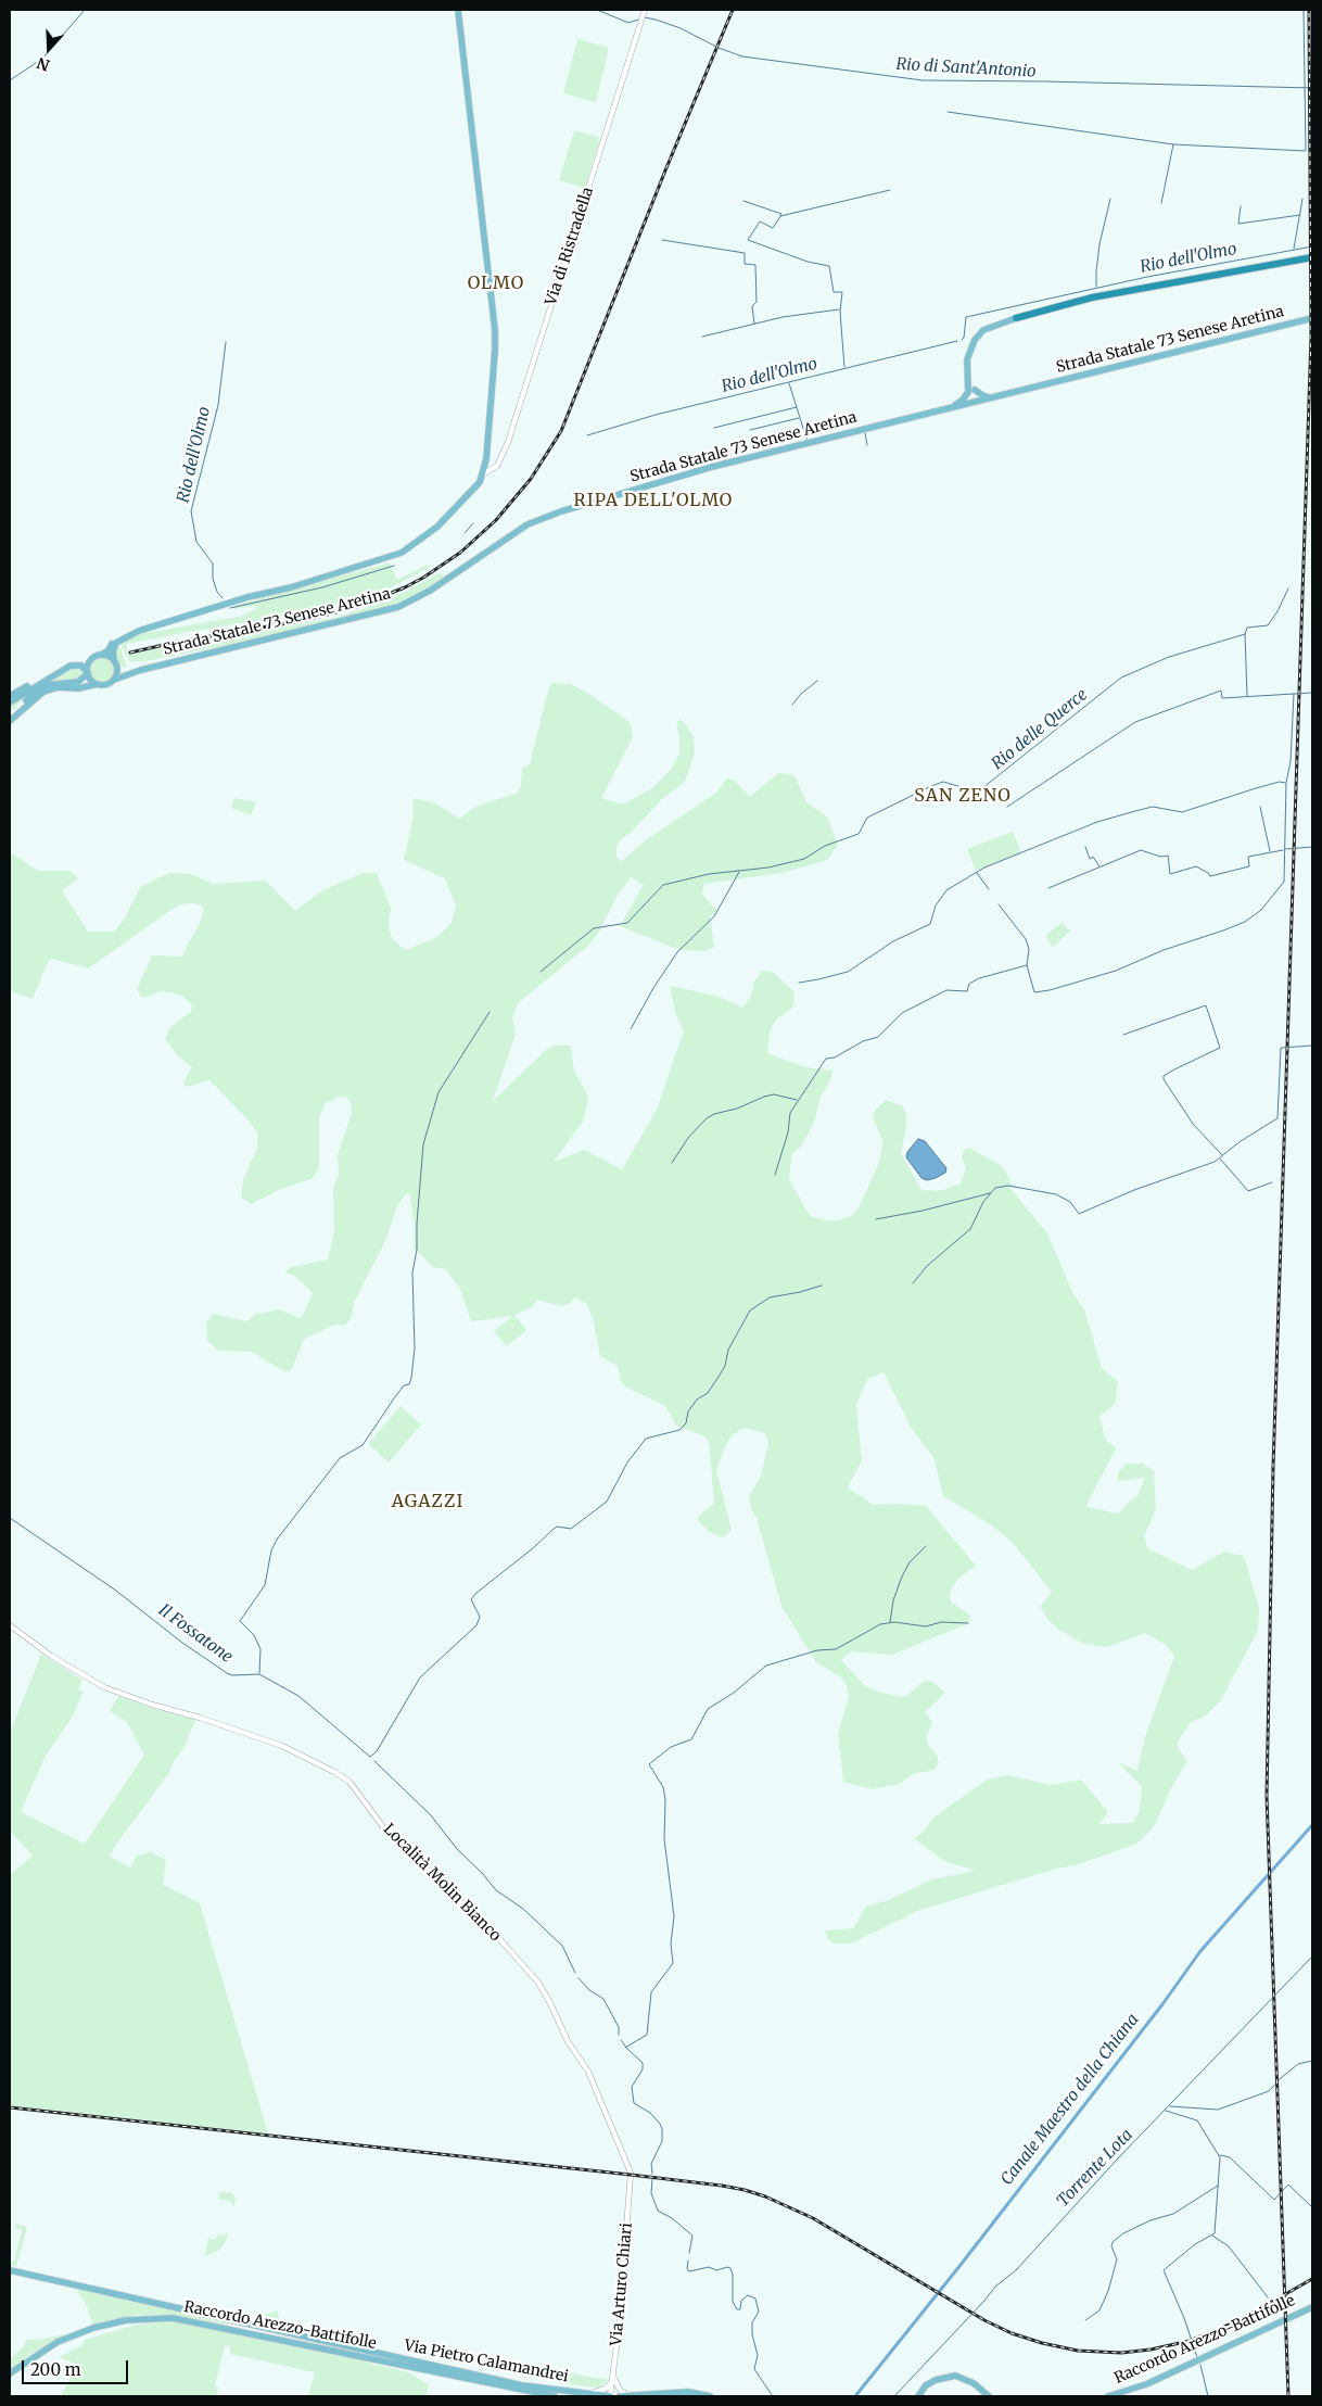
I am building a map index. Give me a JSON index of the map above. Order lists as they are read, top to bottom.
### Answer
{
  "streets": {
    "main road": ["Strada Statale 73 Senese Aretina", "Raccordo Arezzo-Battifolle", "Via Pietro Calamandrei"],
    "street": ["Via di Ristradella", "Località Molin Bianco", "Via Arturo Chiari"]
  },
  "crossings": [
    ["Località Molin Bianco", "Via Arturo Chiari"],
    ["Via Arturo Chiari", "Via Pietro Calamandrei"]
  ],
  "districts": [
    "OLMO",
    "RIPA DELL'OLMO",
    "SAN ZENO",
    "AGAZZI"
  ],
  "water": [
    "Rio di Sant'Antonio",
    "Rio dell'Olmo",
    "Rio delle Querce",
    "Il Fossatone",
    "Canale Maestro della Chiana",
    "Torrente Lota"
  ],
  "scale_bar": "200 m",
  "north": "bottom"
}
